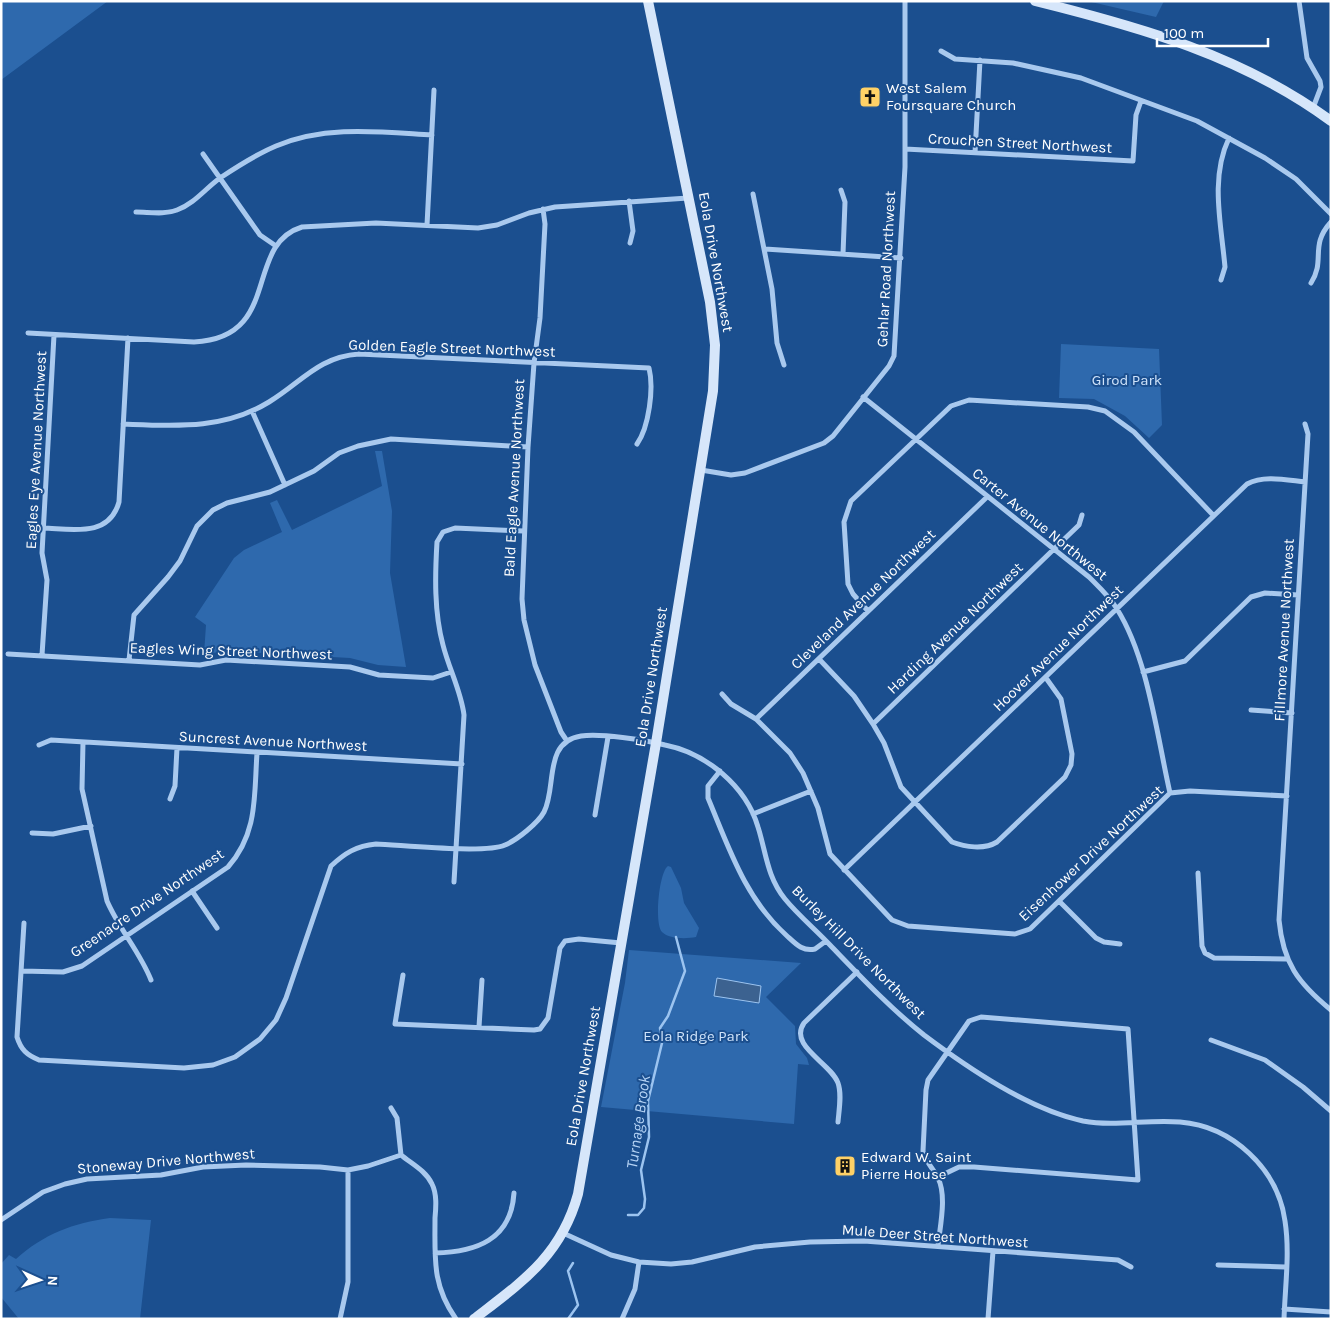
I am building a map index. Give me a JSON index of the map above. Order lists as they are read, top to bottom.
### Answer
{
  "streets": {
    "main road": ["Eola Drive Northwest"],
    "street": [
      "Crouchen Street Northwest",
      "Gehlar Road Northwest",
      "Golden Eagle Street Northwest",
      "Eagles Eye Avenue Northwest",
      "Bald Eagle Avenue Northwest",
      "Carter Avenue Northwest",
      "Cleveland Avenue Northwest",
      "Harding Avenue Northwest",
      "Fillmore Avenue Northwest",
      "Hoover Avenue Northwest",
      "Eagles Wing Street Northwest",
      "Suncrest Avenue Northwest",
      "Eisenhower Drive Northwest",
      "Greenacre Drive Northwest",
      "Burley Hill Drive Northwest",
      "Stoneway Drive Northwest",
      "Mule Deer Street Northwest"
    ]
  },
  "crossings": [
    ["Crouchen Street Northwest", "Gehlar Road Northwest"],
    ["Eola Drive Northwest", "Gehlar Road Northwest"],
    ["Eola Drive Northwest", "Burley Hill Drive Northwest"],
    ["Eola Drive Northwest", "Mule Deer Street Northwest"],
    ["Gehlar Road Northwest", "Carter Avenue Northwest"],
    ["Golden Eagle Street Northwest", "Bald Eagle Avenue Northwest"],
    ["Eagles Eye Avenue Northwest", "Eagles Wing Street Northwest"],
    ["Bald Eagle Avenue Northwest", "Burley Hill Drive Northwest"],
    ["Carter Avenue Northwest", "Cleveland Avenue Northwest"],
    ["Carter Avenue Northwest", "Harding Avenue Northwest"],
    ["Carter Avenue Northwest", "Hoover Avenue Northwest"],
    ["Carter Avenue Northwest", "Eisenhower Drive Northwest"],
    ["Cleveland Avenue Northwest", "Eisenhower Drive Northwest"],
    ["Fillmore Avenue Northwest", "Hoover Avenue Northwest"],
    ["Fillmore Avenue Northwest", "Eisenhower Drive Northwest"],
    ["Hoover Avenue Northwest", "Eisenhower Drive Northwest"],
    ["Suncrest Avenue Northwest", "Greenacre Drive Northwest"]
  ],
  "water": ["Turnage Brook"],
  "parks": ["Girod Park", "Eola Ridge Park"],
  "places": {
    "church": ["West Salem Foursquare Church"],
    "building": ["Edward W. Saint Pierre House"]
  },
  "scale_bar": "100 m",
  "north": "right"
}
